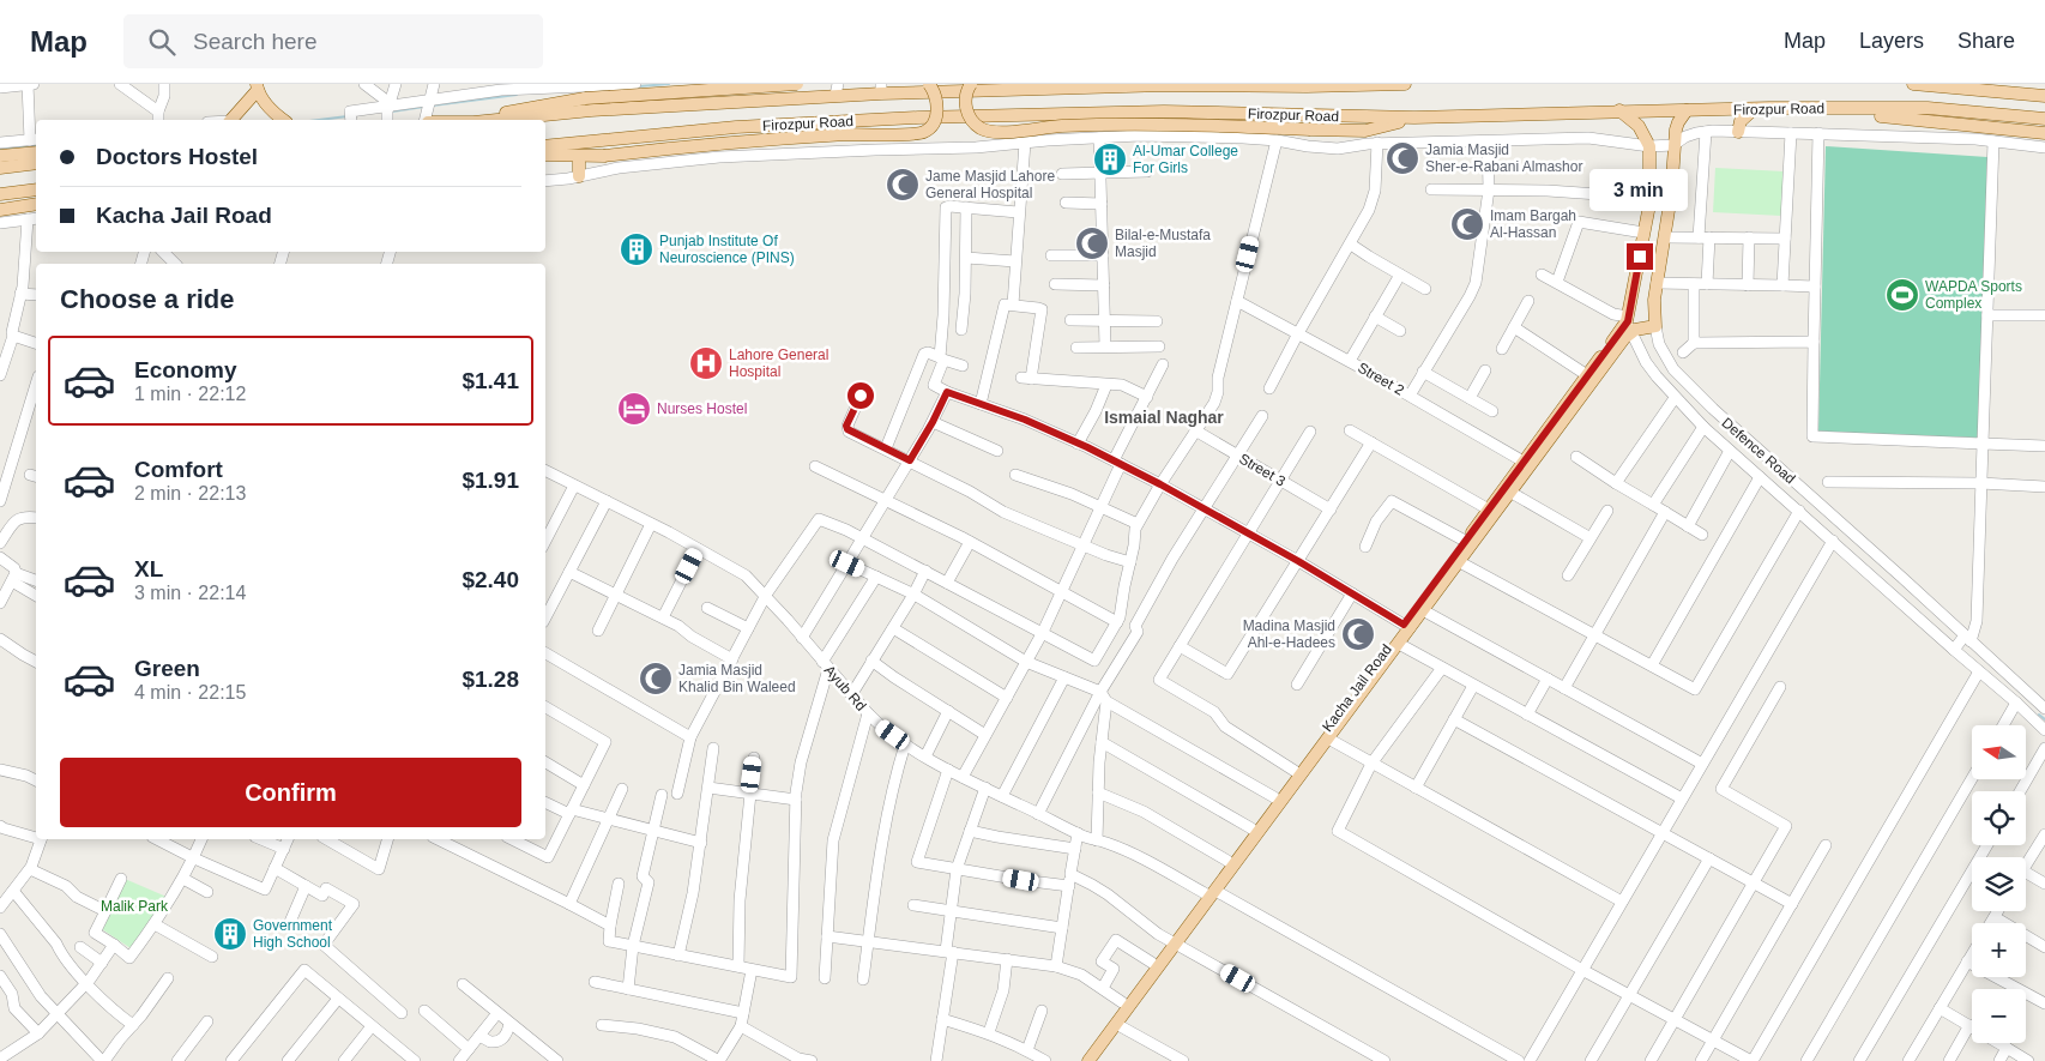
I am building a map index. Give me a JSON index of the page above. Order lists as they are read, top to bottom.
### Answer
{
  "streets": {
    "main road": ["Firozpur Road", "Defence Road", "Kacha Jail Road"],
    "street": ["Street 2", "Street 3", "Ayub Rd"]
  },
  "crossings": [
    ["Firozpur Road", "Defence Road"],
    ["Street 2", "Kacha Jail Road"],
    ["Ayub Rd", "Kacha Jail Road"]
  ],
  "districts": ["Ismaial Naghar"],
  "parks": ["Malik Park"],
  "places": {
    "mosque": [
      "Jamia Masjid Sher-e-Rabani Almashor",
      "Jame Masjid Lahore General Hospital",
      "Imam Bargah Al-Hassan",
      "Bilal-e-Mustafa Masjid",
      "Madina Masjid Ahl-e-Hadees",
      "Jamia Masjid Khalid Bin Waleed"
    ],
    "building": ["Al-Umar College For Girls", "Punjab Institute Of Neuroscience (PINS)", "Government High School"],
    "sports": ["WAPDA Sports Complex"],
    "hospital": ["Lahore General Hospital"],
    "hotel": ["Nurses Hostel"]
  },
  "north": "left",
  "page": {
    "header": "Map",
    "search": "Search here",
    "nav": ["Map", "Layers", "Share"],
    "banner": ["Doctors Hostel", "Kacha Jail Road"],
    "bubble": "3 min",
    "heading": "Choose a ride",
    "list": [
      {
        "name": "Economy",
        "note": "1 min · 22:12",
        "value": "$1.41"
      },
      {
        "name": "Comfort",
        "note": "2 min · 22:13",
        "value": "$1.91"
      },
      {
        "name": "XL",
        "note": "3 min · 22:14",
        "value": "$2.40"
      },
      {
        "name": "Green",
        "note": "4 min · 22:15",
        "value": "$1.28"
      }
    ],
    "map_buttons": ["+", "−"],
    "buttons": "Confirm"
  }
}
